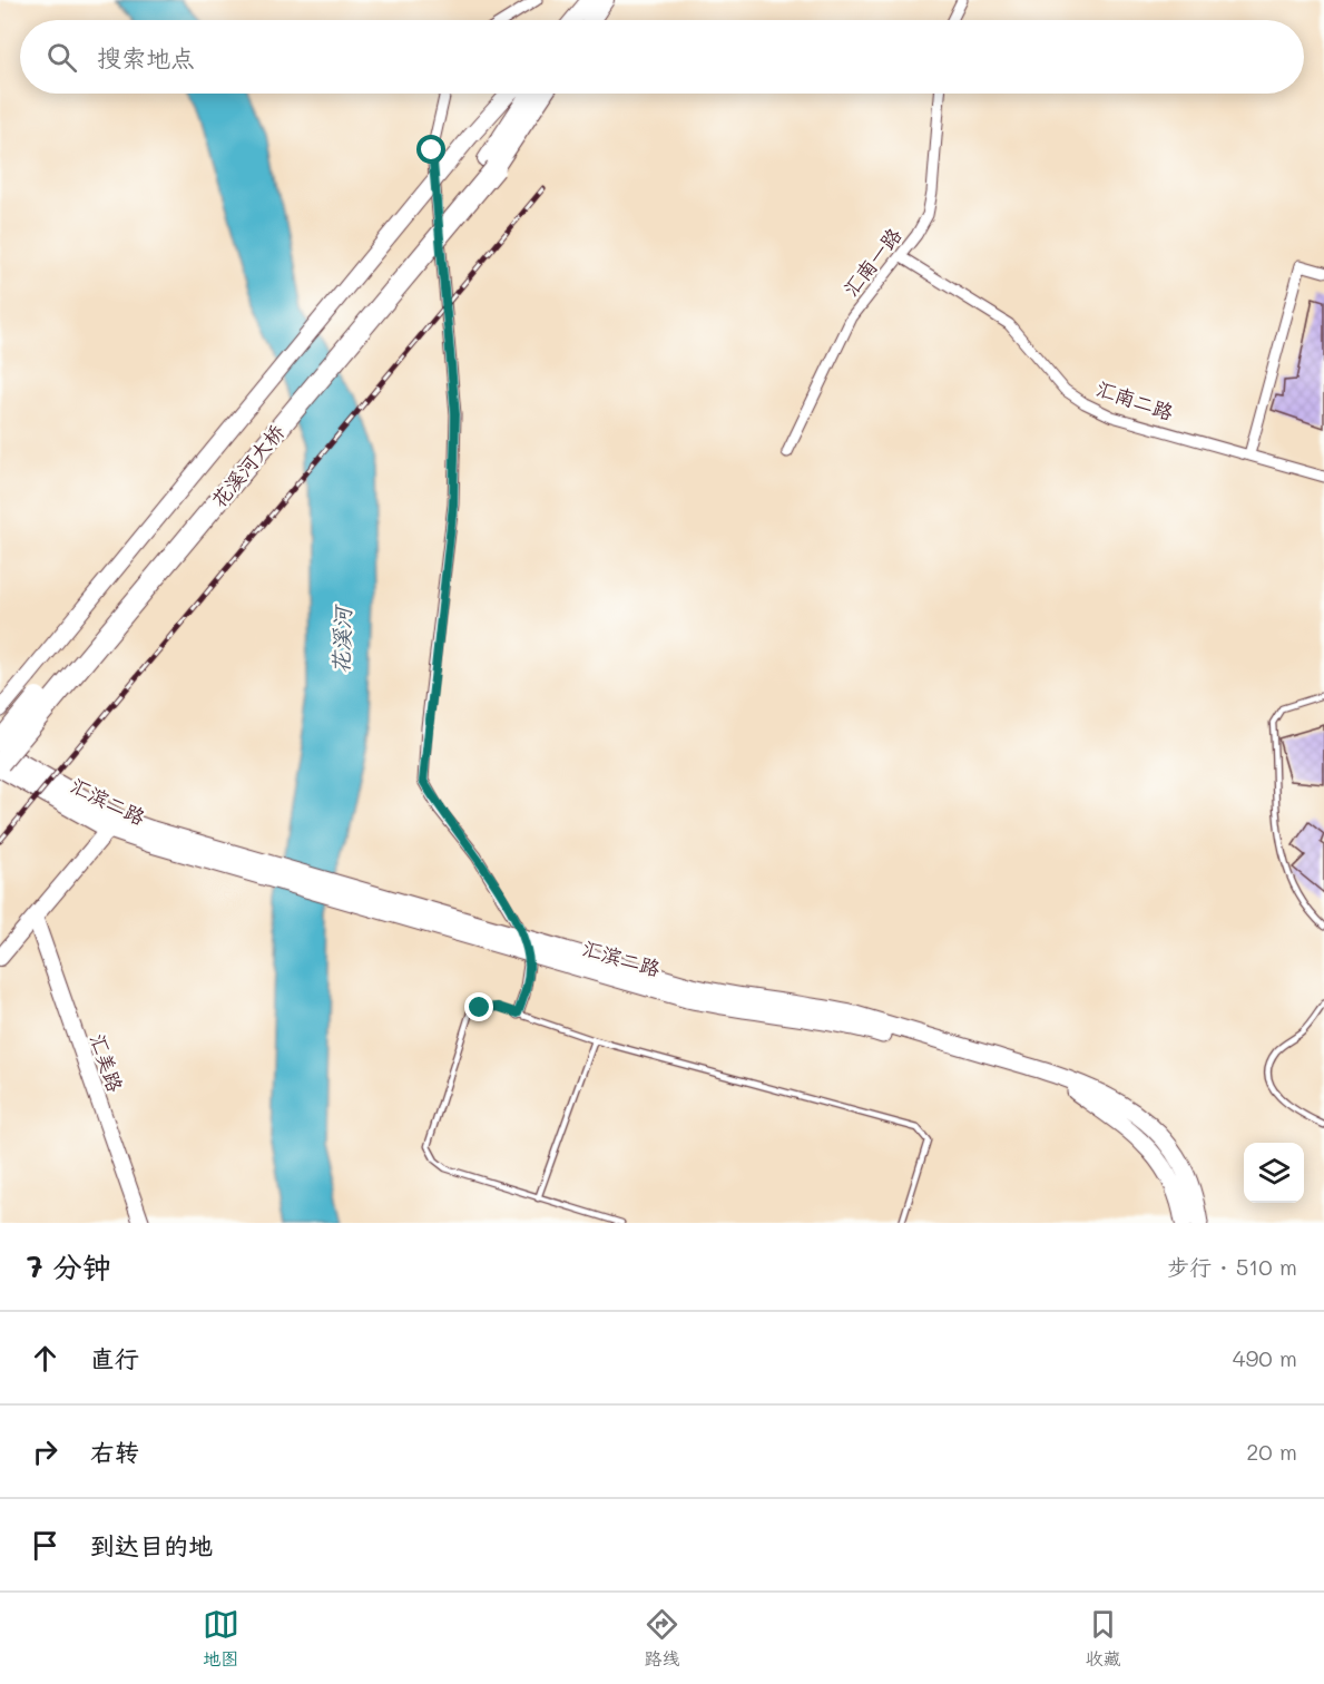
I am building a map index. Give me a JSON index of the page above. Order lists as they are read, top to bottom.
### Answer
{
  "streets": {
    "highway": ["花溪河大桥"],
    "main road": ["汇滨二路", "汇美路"],
    "street": ["汇南一路", "汇南二路"]
  },
  "crossings": [
    ["汇南一路", "汇南二路"],
    ["花溪河大桥", "汇滨二路"]
  ],
  "water": ["花溪河"],
  "page": {
    "search": "搜索地点",
    "heading": ["7 分钟", "步行 · 510 m"],
    "list": [
      ["直行", "490 m"],
      ["右转", "20 m"],
      "到达目的地"
    ],
    "nav": ["地图", "路线", "收藏"]
  }
}
